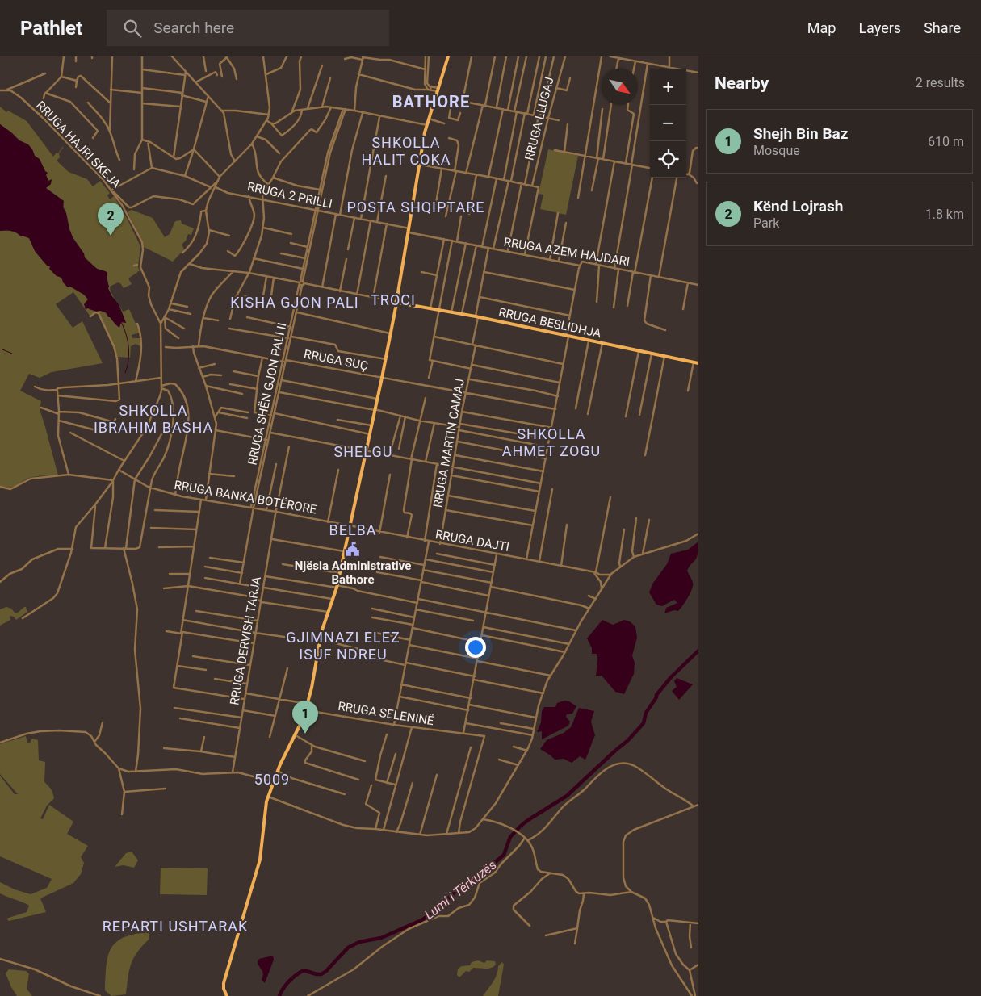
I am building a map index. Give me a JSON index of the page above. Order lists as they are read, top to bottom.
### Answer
{
  "streets": {
    "main road": ["RRUGA BESLIDHJA"],
    "street": [
      "RRUGA LLUGAJ",
      "RRUGA HAJRI SKEJA",
      "RRUGA 2 PRILLI",
      "RRUGA AZEM HAJDARI",
      "RRUGA SUÇ",
      "RRUGA SHËN GJON PALI II",
      "RRUGA MARTIN CAMAJ",
      "RRUGA BANKA BOTËRORE",
      "RRUGA DAJTI",
      "RRUGA DERVISH TARJA",
      "RRUGA SELENINË"
    ]
  },
  "crossings": [
    ["RRUGA 2 PRILLI", "RRUGA AZEM HAJDARI"],
    ["RRUGA 2 PRILLI", "RRUGA SHËN GJON PALI II"],
    ["RRUGA BESLIDHJA", "RRUGA SHËN GJON PALI II"],
    ["RRUGA SUÇ", "RRUGA SHËN GJON PALI II"],
    ["RRUGA SUÇ", "RRUGA MARTIN CAMAJ"],
    ["RRUGA SHËN GJON PALI II", "RRUGA BANKA BOTËRORE"],
    ["RRUGA MARTIN CAMAJ", "RRUGA DAJTI"],
    ["RRUGA BANKA BOTËRORE", "RRUGA DAJTI"],
    ["RRUGA BANKA BOTËRORE", "RRUGA DERVISH TARJA"]
  ],
  "districts": [
    "BATHORE",
    "SHKOLLA HALIT COKA",
    "POSTA SHQIPTARE",
    "TROCI",
    "KISHA GJON PALI",
    "SHKOLLA IBRAHIM BASHA",
    "SHKOLLA AHMET ZOGU",
    "SHELGU",
    "BELBA",
    "GJIMNAZI ELEZ ISUF NDREU",
    "5009",
    "REPARTI USHTARAK"
  ],
  "water": ["Lumi i Tërkuzës"],
  "places": {
    "public building": ["Njësia Administrative Bathore"]
  },
  "north": "bottom right",
  "page": {
    "header": "Pathlet",
    "search": "Search here",
    "nav": ["Map", "Layers", "Share"],
    "heading": ["Nearby", "2 results"],
    "map_buttons": ["+", "−"],
    "list": [
      {
        "mark": "1",
        "name": "Shejh Bin Baz",
        "note": "Mosque",
        "value": "610 m"
      },
      {
        "mark": "2",
        "name": "Kënd Lojrash",
        "note": "Park",
        "value": "1.8 km"
      }
    ],
    "pins": ["2", "1"]
  }
}
